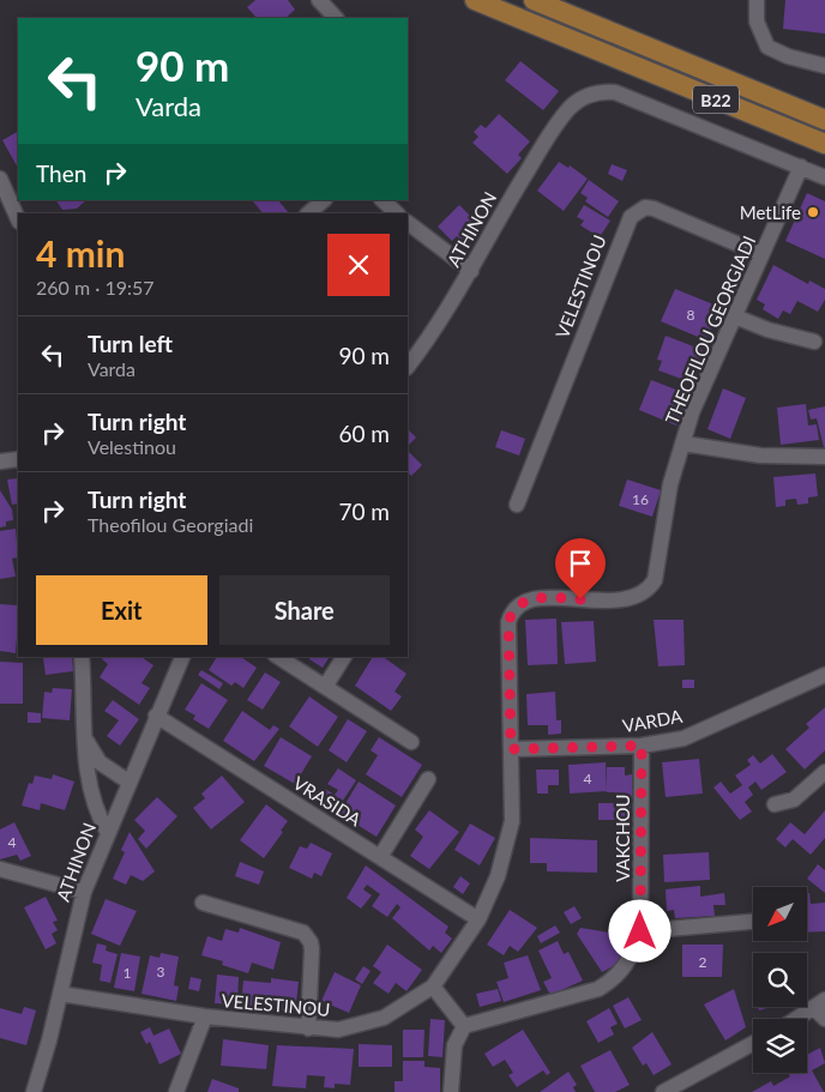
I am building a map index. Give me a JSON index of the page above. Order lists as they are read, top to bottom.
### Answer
{
  "streets": {
    "main road": ["B22"],
    "street": [
      "ATHINON",
      "VELESTINOU",
      "THEOFILOU GEORGIADI",
      "VARDA",
      "VRASIDA",
      "VAKCHOU"
    ]
  },
  "crossings": [
    ["ATHINON", "VELESTINOU"],
    ["ATHINON", "THEOFILOU GEORGIADI"],
    ["ATHINON", "VRASIDA"],
    ["VELESTINOU", "THEOFILOU GEORGIADI"],
    ["VELESTINOU", "VARDA"],
    ["VELESTINOU", "VRASIDA"],
    ["VARDA", "VAKCHOU"]
  ],
  "places": ["MetLife"],
  "house_numbers": [
    "8",
    "16",
    "4",
    "4",
    "2",
    "3",
    "1"
  ],
  "north": "bottom left",
  "page": {
    "turn": ["90 m", "Varda"],
    "then": "Then",
    "heading": ["4 min", "260 m · 19:57"],
    "list": [
      {
        "name": "Turn left",
        "note": "Varda",
        "value": "90 m"
      },
      {
        "name": "Turn right",
        "note": "Velestinou",
        "value": "60 m"
      },
      {
        "name": "Turn right",
        "note": "Theofilou Georgiadi",
        "value": "70 m"
      }
    ],
    "buttons": ["Exit", "Share"]
  }
}
